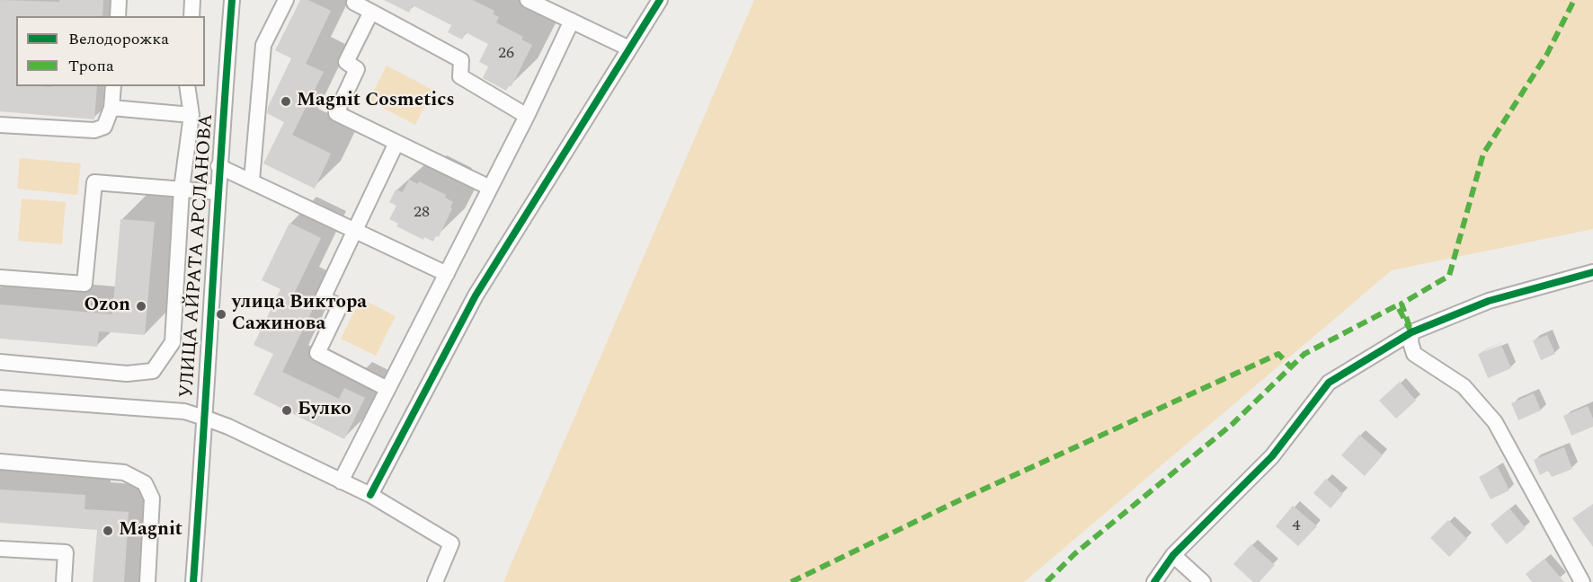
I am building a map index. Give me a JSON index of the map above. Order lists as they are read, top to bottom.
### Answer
{
  "streets": {
    "street": ["УЛИЦА АЙРАТА АРСЛАНОВА"]
  },
  "places": [
    "Magnit Cosmetics",
    "Ozon",
    "улица Виктора Сажинова",
    "Булко",
    "Magnit"
  ],
  "house_numbers": ["26", "28", "4"],
  "legend": ["Велодорожка", "Тропа"]
}
